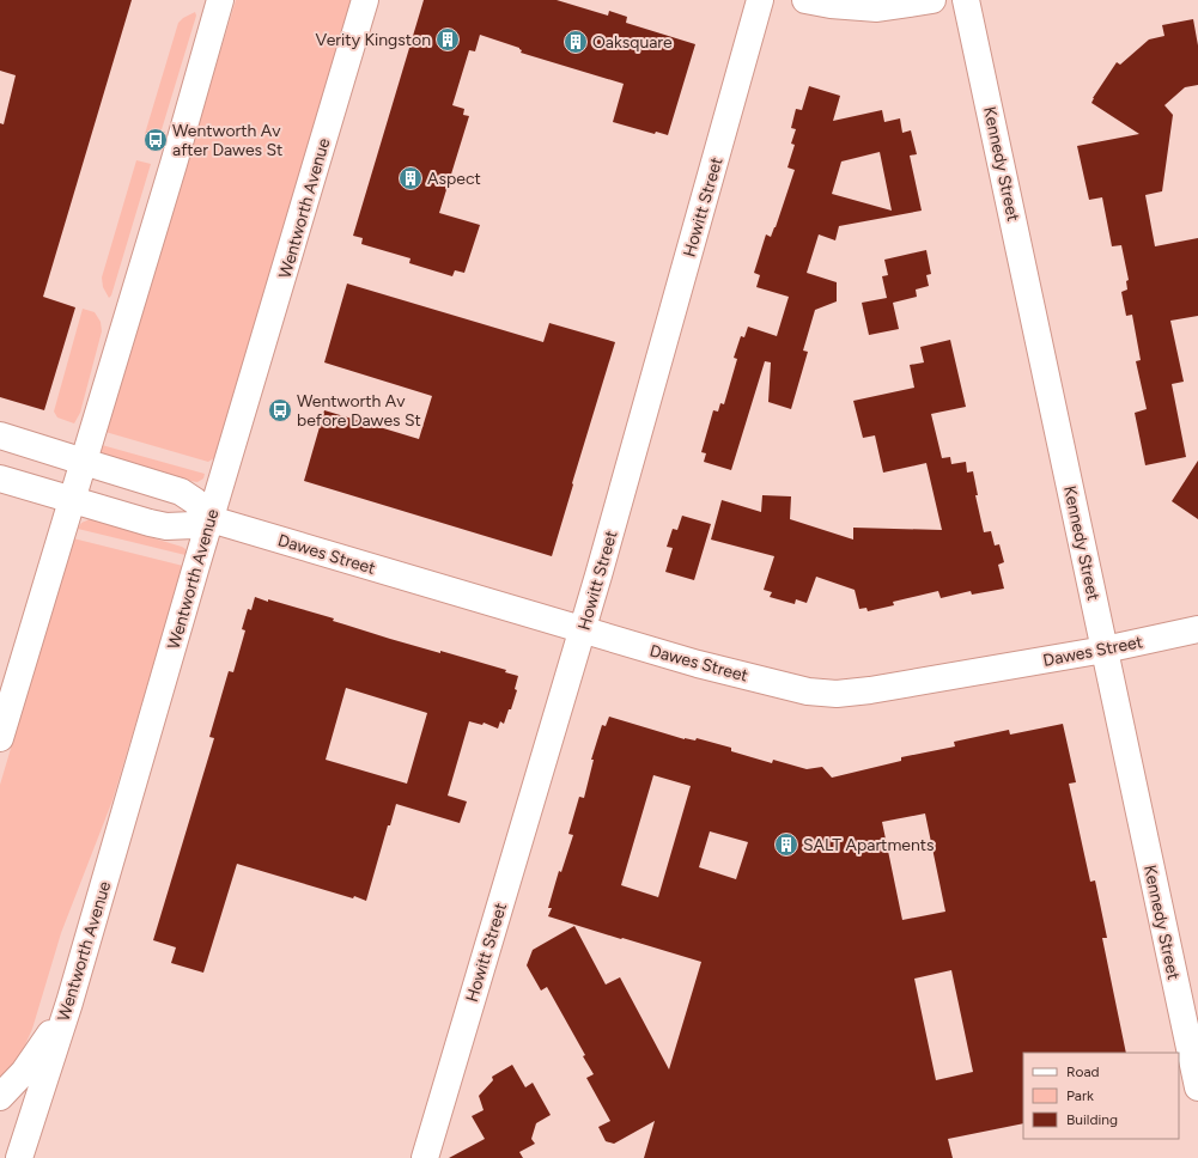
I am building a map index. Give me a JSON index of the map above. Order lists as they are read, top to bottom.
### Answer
{
  "streets": {
    "street": [
      "Kennedy Street",
      "Howitt Street",
      "Wentworth Avenue",
      "Dawes Street"
    ]
  },
  "crossings": [
    ["Kennedy Street", "Dawes Street"],
    ["Howitt Street", "Dawes Street"],
    ["Wentworth Avenue", "Dawes Street"]
  ],
  "places": {
    "building": [
      "Verity Kingston",
      "Oaksquare",
      "Aspect",
      "SALT Apartments"
    ],
    "bus stop": ["Wentworth Av after Dawes St", "Wentworth Av before Dawes St"]
  },
  "legend": ["Road", "Park", "Building"]
}
